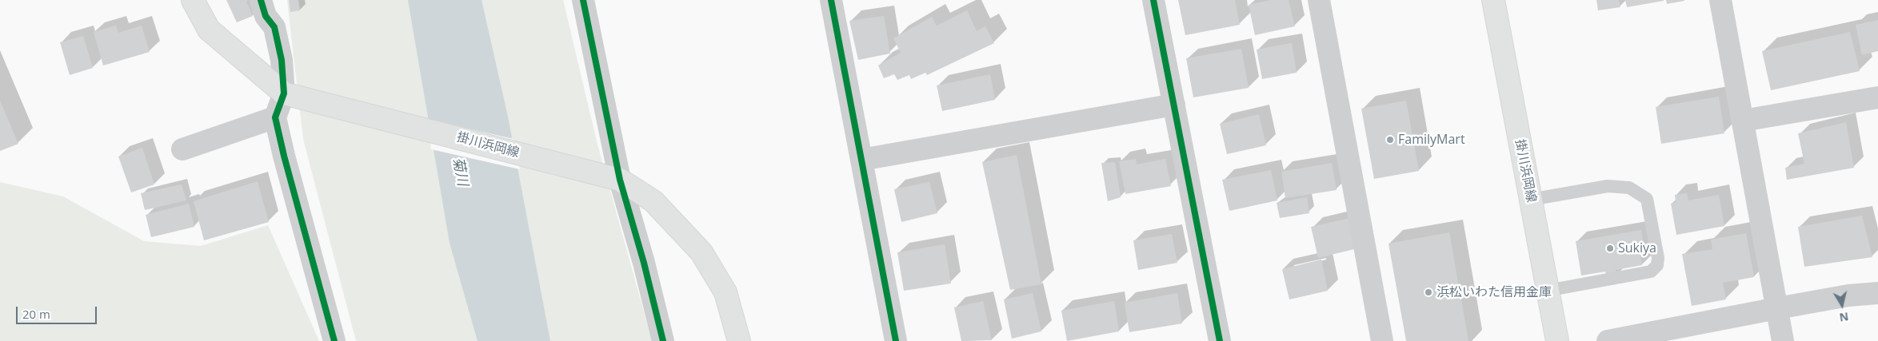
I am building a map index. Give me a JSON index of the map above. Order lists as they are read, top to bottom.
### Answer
{
  "streets": {
    "main road": ["掛川浜岡線"]
  },
  "water": ["菊川"],
  "places": ["FamilyMart", "Sukiya", "浜松いわた信用金庫"],
  "scale_bar": "20 m",
  "north": "bottom"
}
